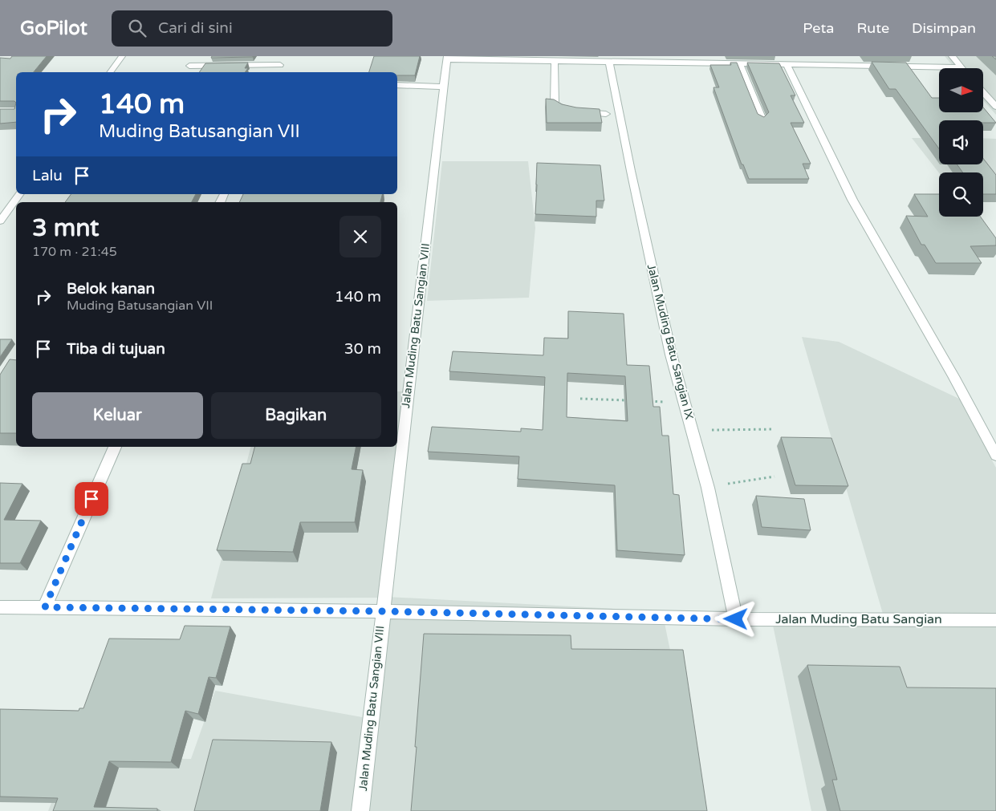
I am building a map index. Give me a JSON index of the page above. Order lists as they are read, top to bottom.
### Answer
{
  "streets": {
    "street": ["Jalan Muding Batu Sangian VIII", "Jalan Muding Batu Sangian IX", "Jalan Muding Batu Sangian"]
  },
  "crossings": [
    ["Jalan Muding Batu Sangian VIII", "Jalan Muding Batu Sangian"],
    ["Jalan Muding Batu Sangian IX", "Jalan Muding Batu Sangian"]
  ],
  "north": "right",
  "page": {
    "header": "GoPilot",
    "search": "Cari di sini",
    "nav": ["Peta", "Rute", "Disimpan"],
    "turn": ["140 m", "Muding Batusangian VII"],
    "then": "Lalu",
    "heading": ["3 mnt", "170 m · 21:45"],
    "list": [
      {
        "name": "Belok kanan",
        "note": "Muding Batusangian VII",
        "value": "140 m"
      },
      {
        "name": "Tiba di tujuan",
        "value": "30 m"
      }
    ],
    "buttons": ["Keluar", "Bagikan"]
  }
}
